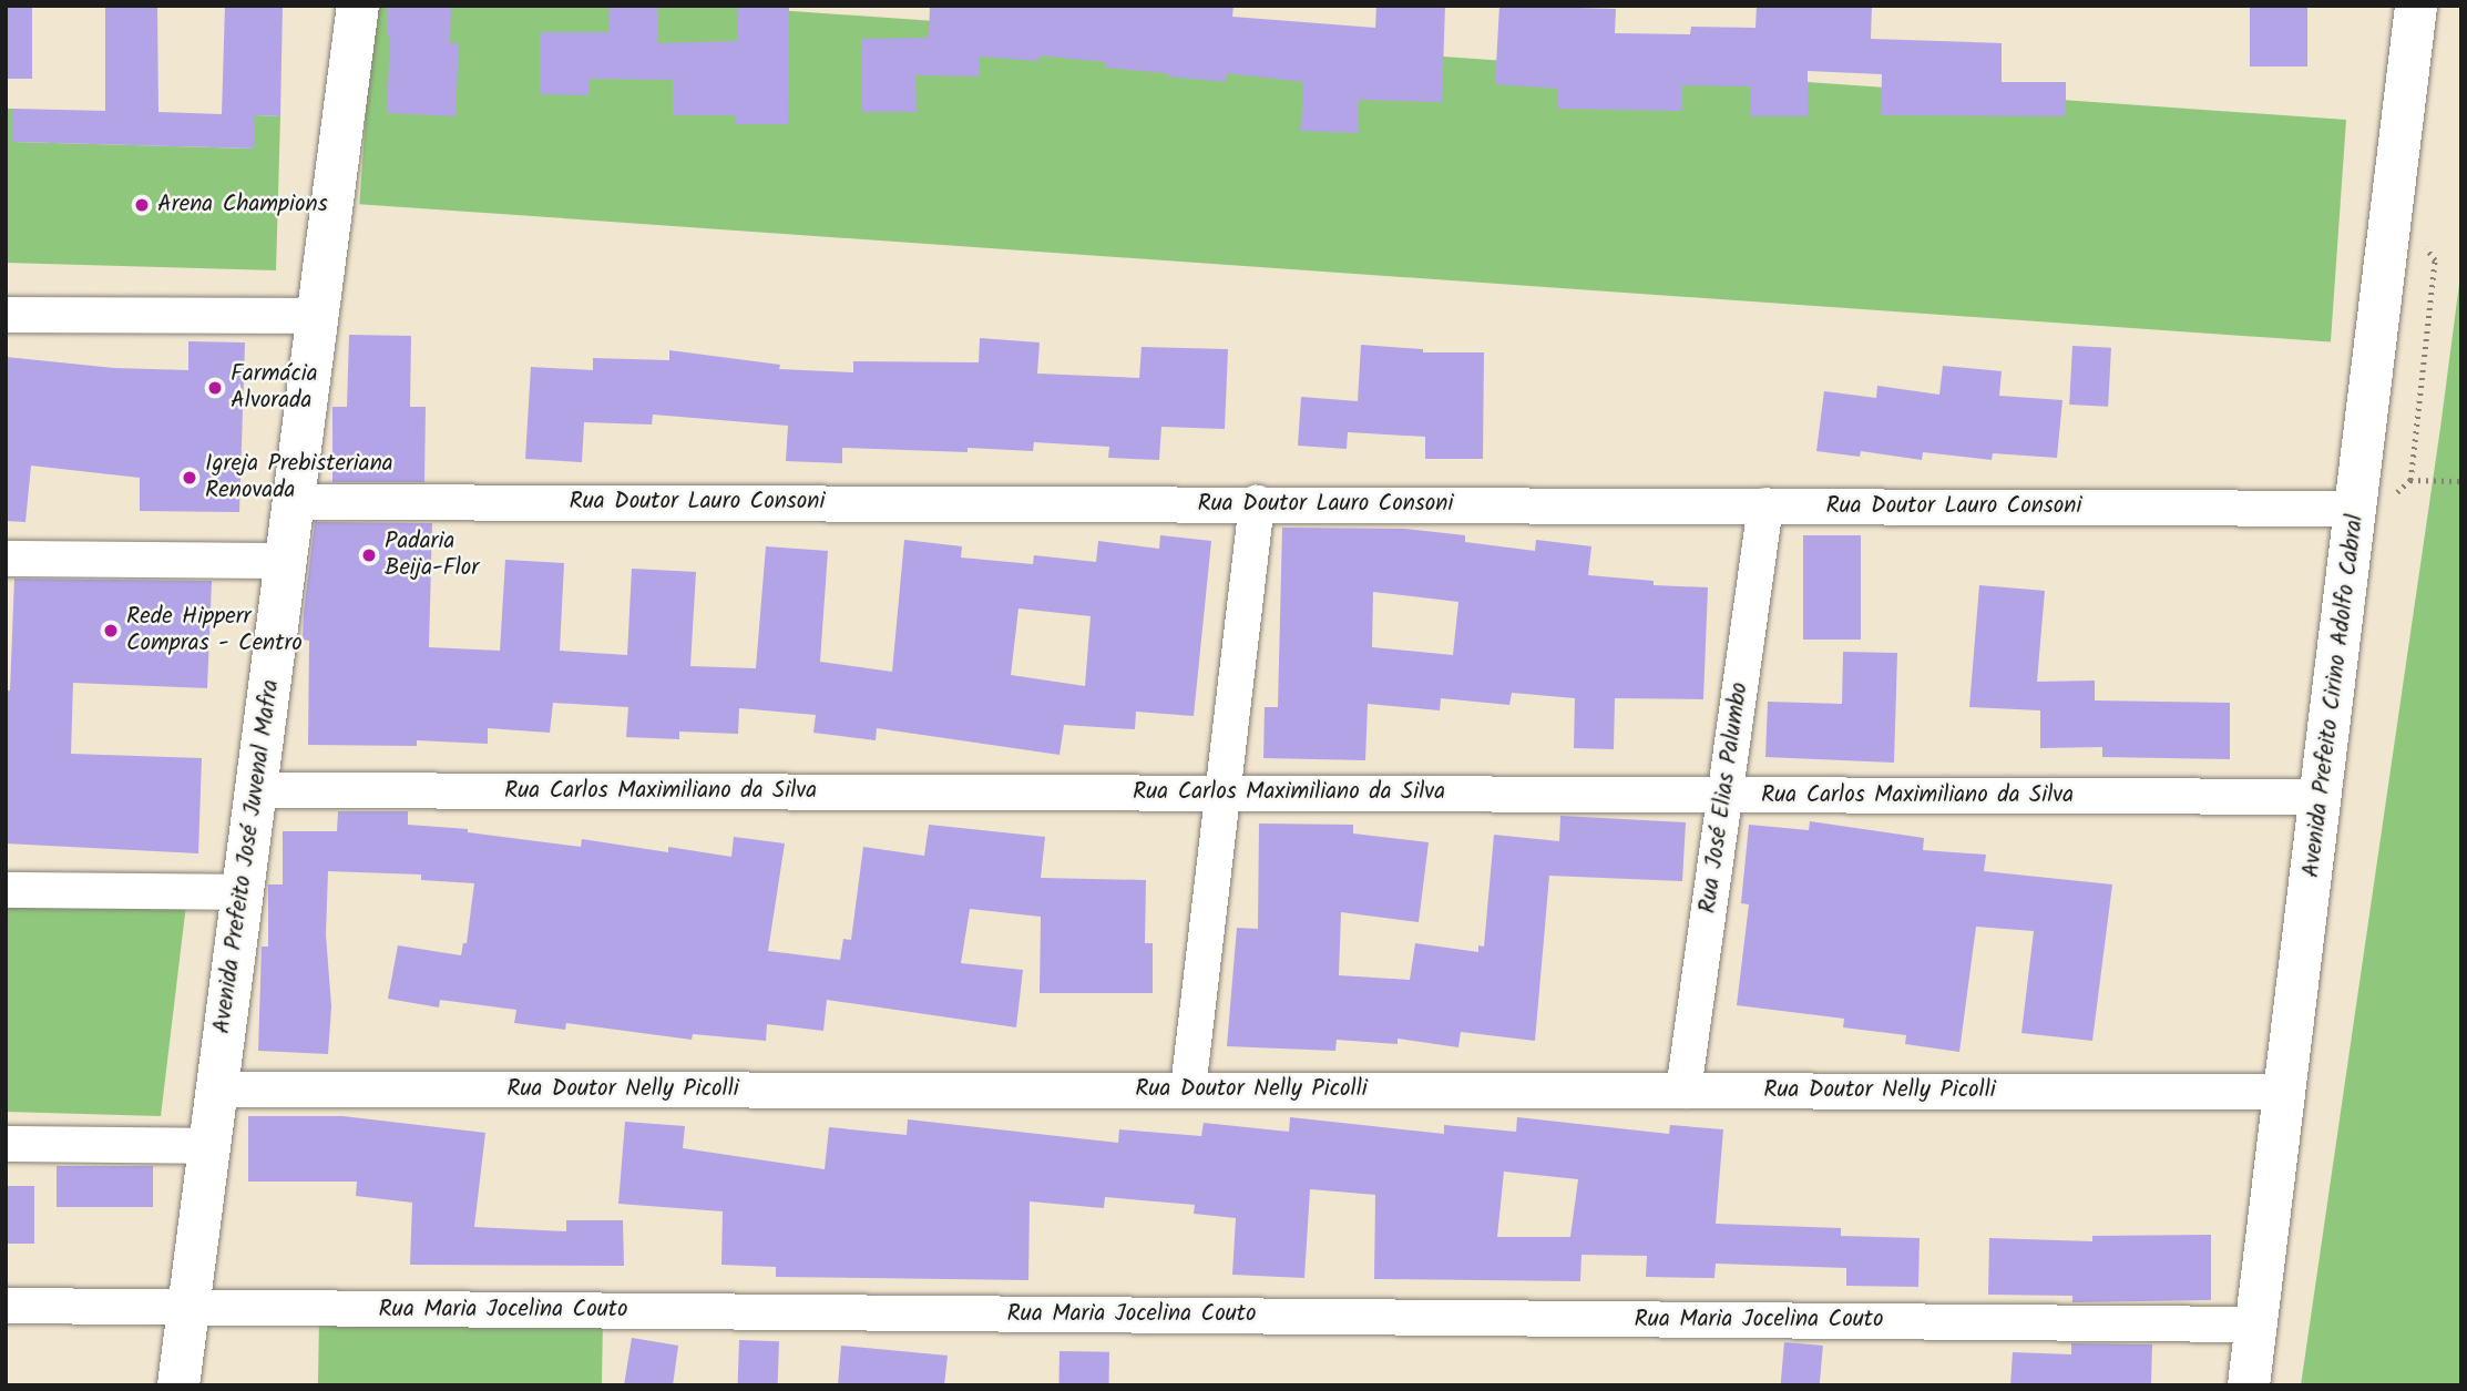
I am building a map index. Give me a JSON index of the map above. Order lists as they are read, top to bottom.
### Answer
{
  "streets": {
    "main road": ["Avenida Prefeito Cirino Adolfo Cabral", "Avenida Prefeito José Juvenal Mafra"],
    "street": [
      "Rua Doutor Lauro Consoni",
      "Rua Carlos Maximiliano da Silva",
      "Rua José Elias Palumbo",
      "Rua Doutor Nelly Picolli",
      "Rua Maria Jocelina Couto"
    ]
  },
  "crossings": [
    ["Rua Doutor Lauro Consoni", "Avenida Prefeito Cirino Adolfo Cabral"],
    ["Rua Doutor Lauro Consoni", "Rua José Elias Palumbo"],
    ["Rua Doutor Lauro Consoni", "Avenida Prefeito José Juvenal Mafra"],
    ["Avenida Prefeito Cirino Adolfo Cabral", "Rua Carlos Maximiliano da Silva"],
    ["Avenida Prefeito Cirino Adolfo Cabral", "Rua Doutor Nelly Picolli"],
    ["Avenida Prefeito Cirino Adolfo Cabral", "Rua Maria Jocelina Couto"],
    ["Rua Carlos Maximiliano da Silva", "Rua José Elias Palumbo"],
    ["Rua Carlos Maximiliano da Silva", "Avenida Prefeito José Juvenal Mafra"],
    ["Rua José Elias Palumbo", "Rua Doutor Nelly Picolli"],
    ["Avenida Prefeito José Juvenal Mafra", "Rua Doutor Nelly Picolli"],
    ["Avenida Prefeito José Juvenal Mafra", "Rua Maria Jocelina Couto"]
  ],
  "places": [
    "Arena Champions",
    "Farmácia Alvorada",
    "Igreja Prebisteriana Renovada",
    "Padaria Beija-Flor",
    "Rede Hipperr Compras - Centro"
  ]
}
